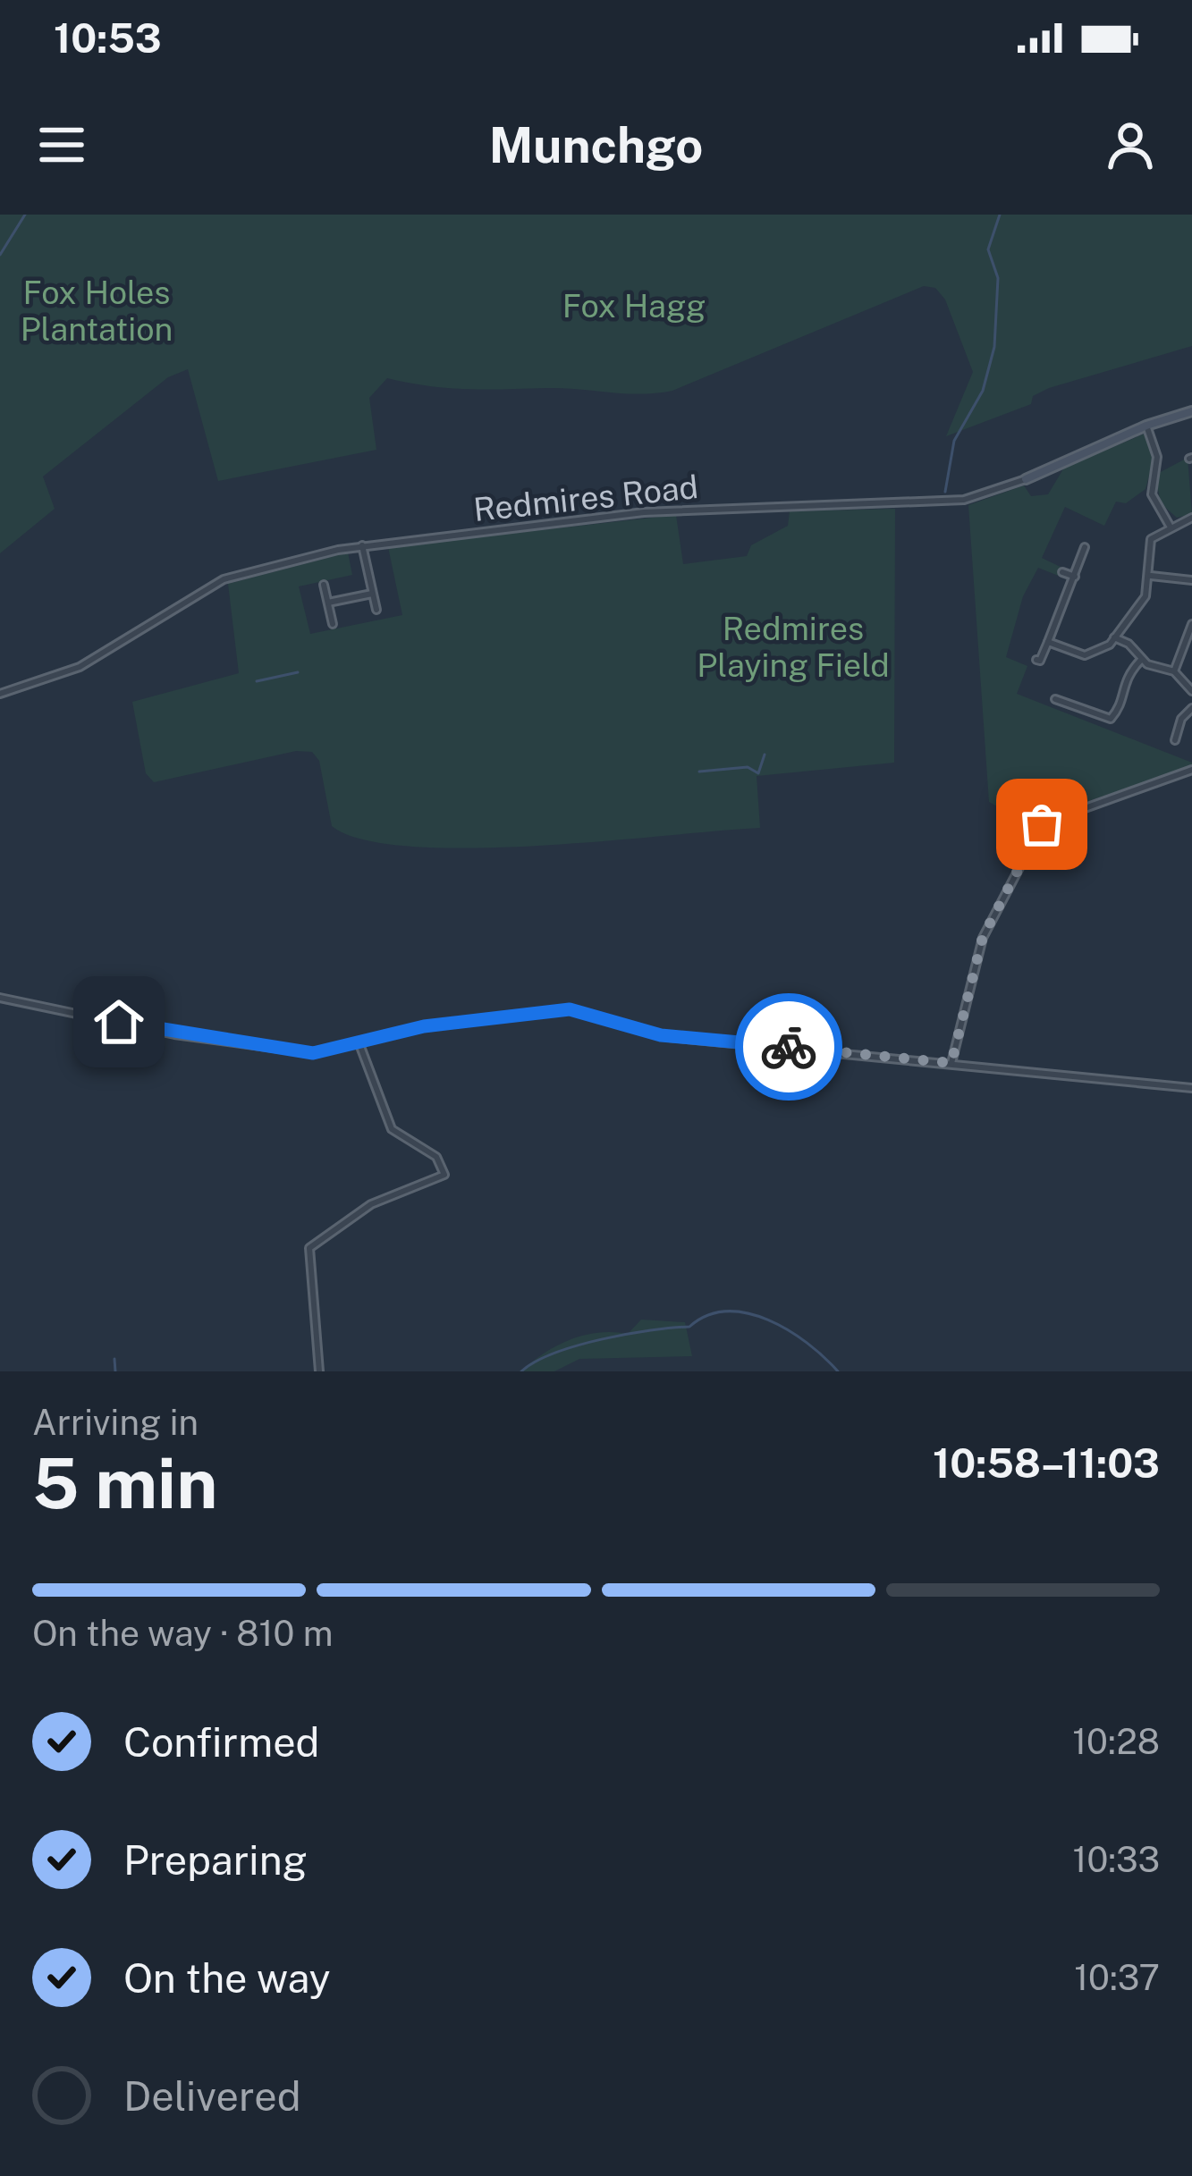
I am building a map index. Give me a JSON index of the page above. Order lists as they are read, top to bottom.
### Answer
{
  "streets": {
    "street": ["Redmires Road"]
  },
  "parks": ["Fox Holes Plantation", "Fox Hagg", "Redmires Playing Field"],
  "page": {
    "status": "10:53",
    "header": "Munchgo",
    "heading": ["5 min", "Arriving in", "10:58–11:03"],
    "bar": "On the way · 810 m",
    "list": [
      ["Confirmed", "10:28"],
      ["Preparing", "10:33"],
      ["On the way", "10:37"],
      "Delivered"
    ]
  }
}
